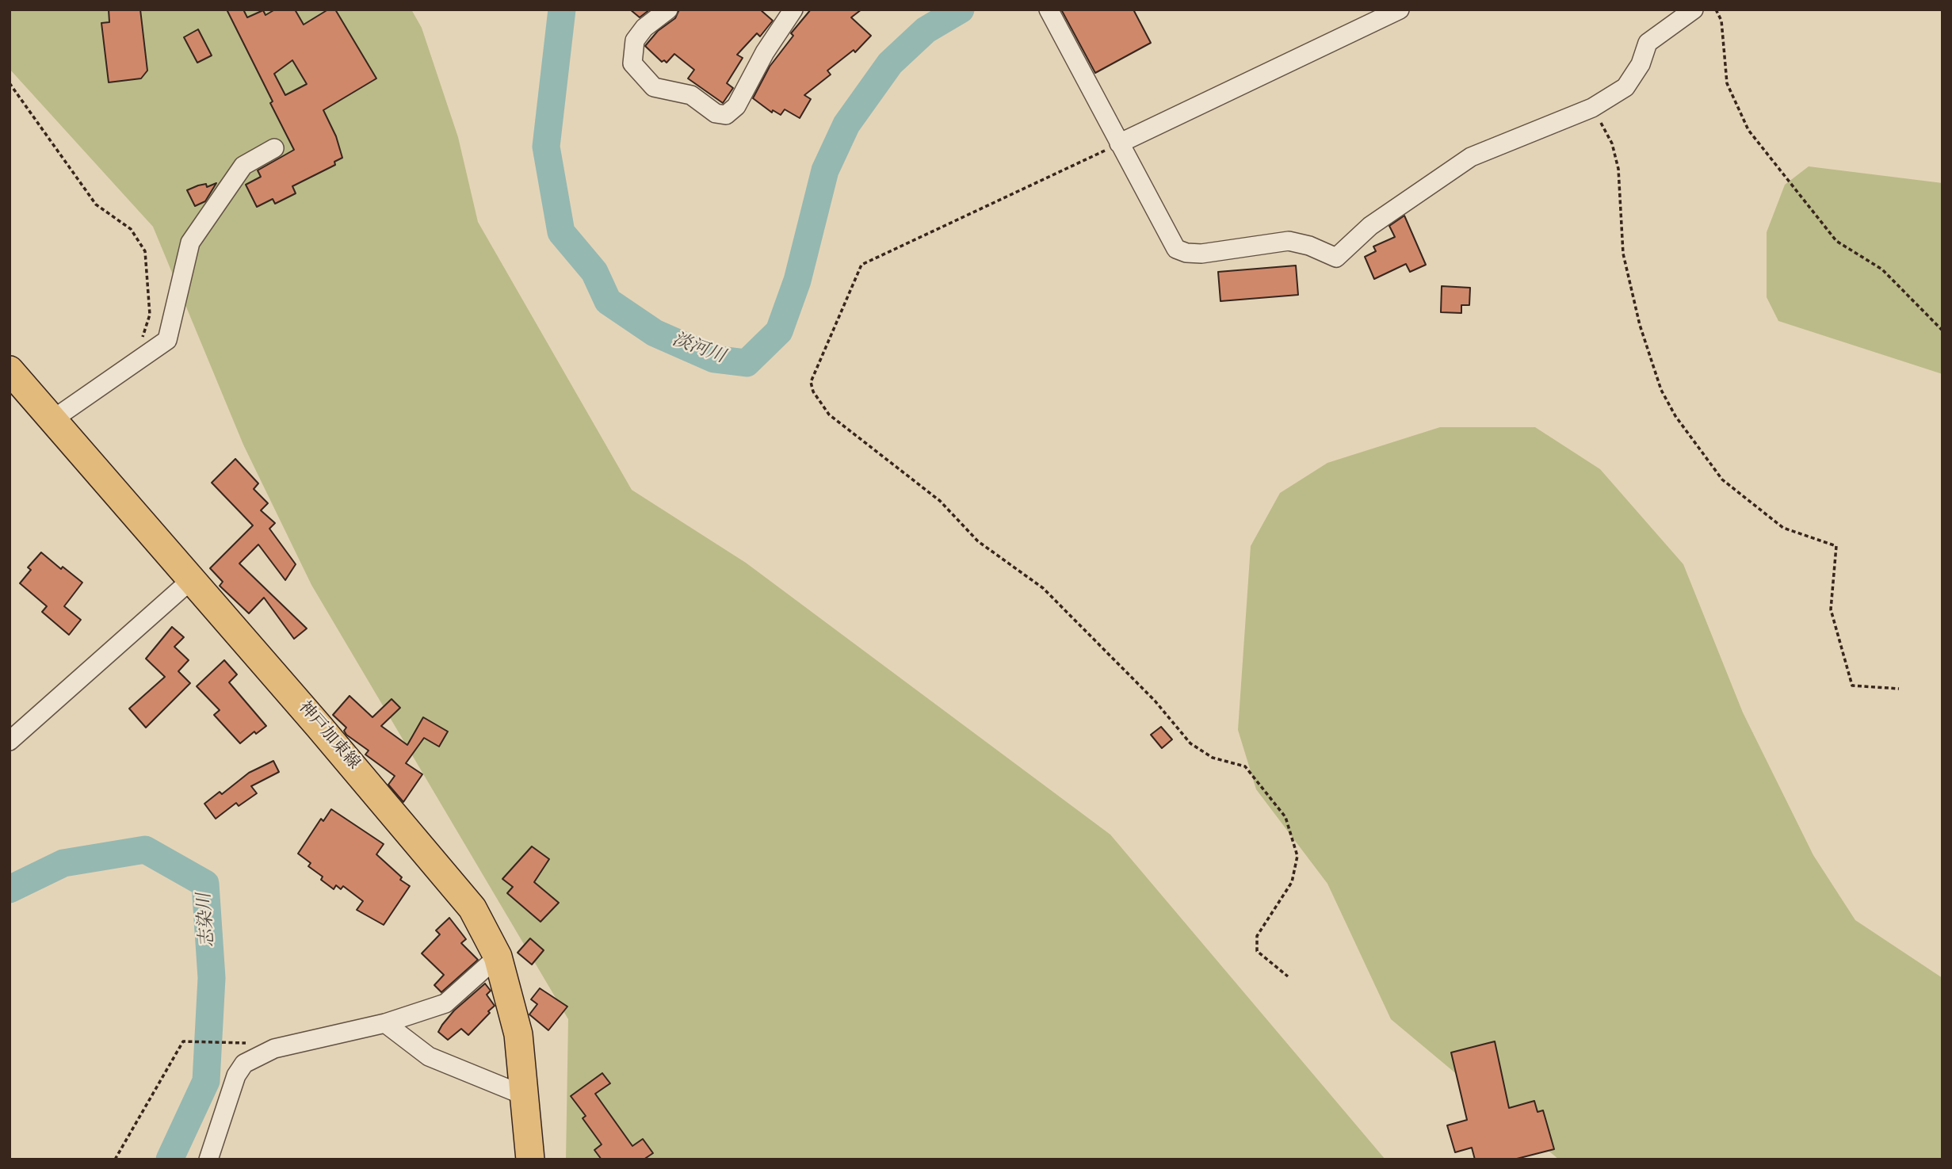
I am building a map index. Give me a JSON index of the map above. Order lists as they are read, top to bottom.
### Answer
{
  "streets": {
    "main road": ["神戸加東線"]
  },
  "water": ["淡河川", "志染川"]
}
